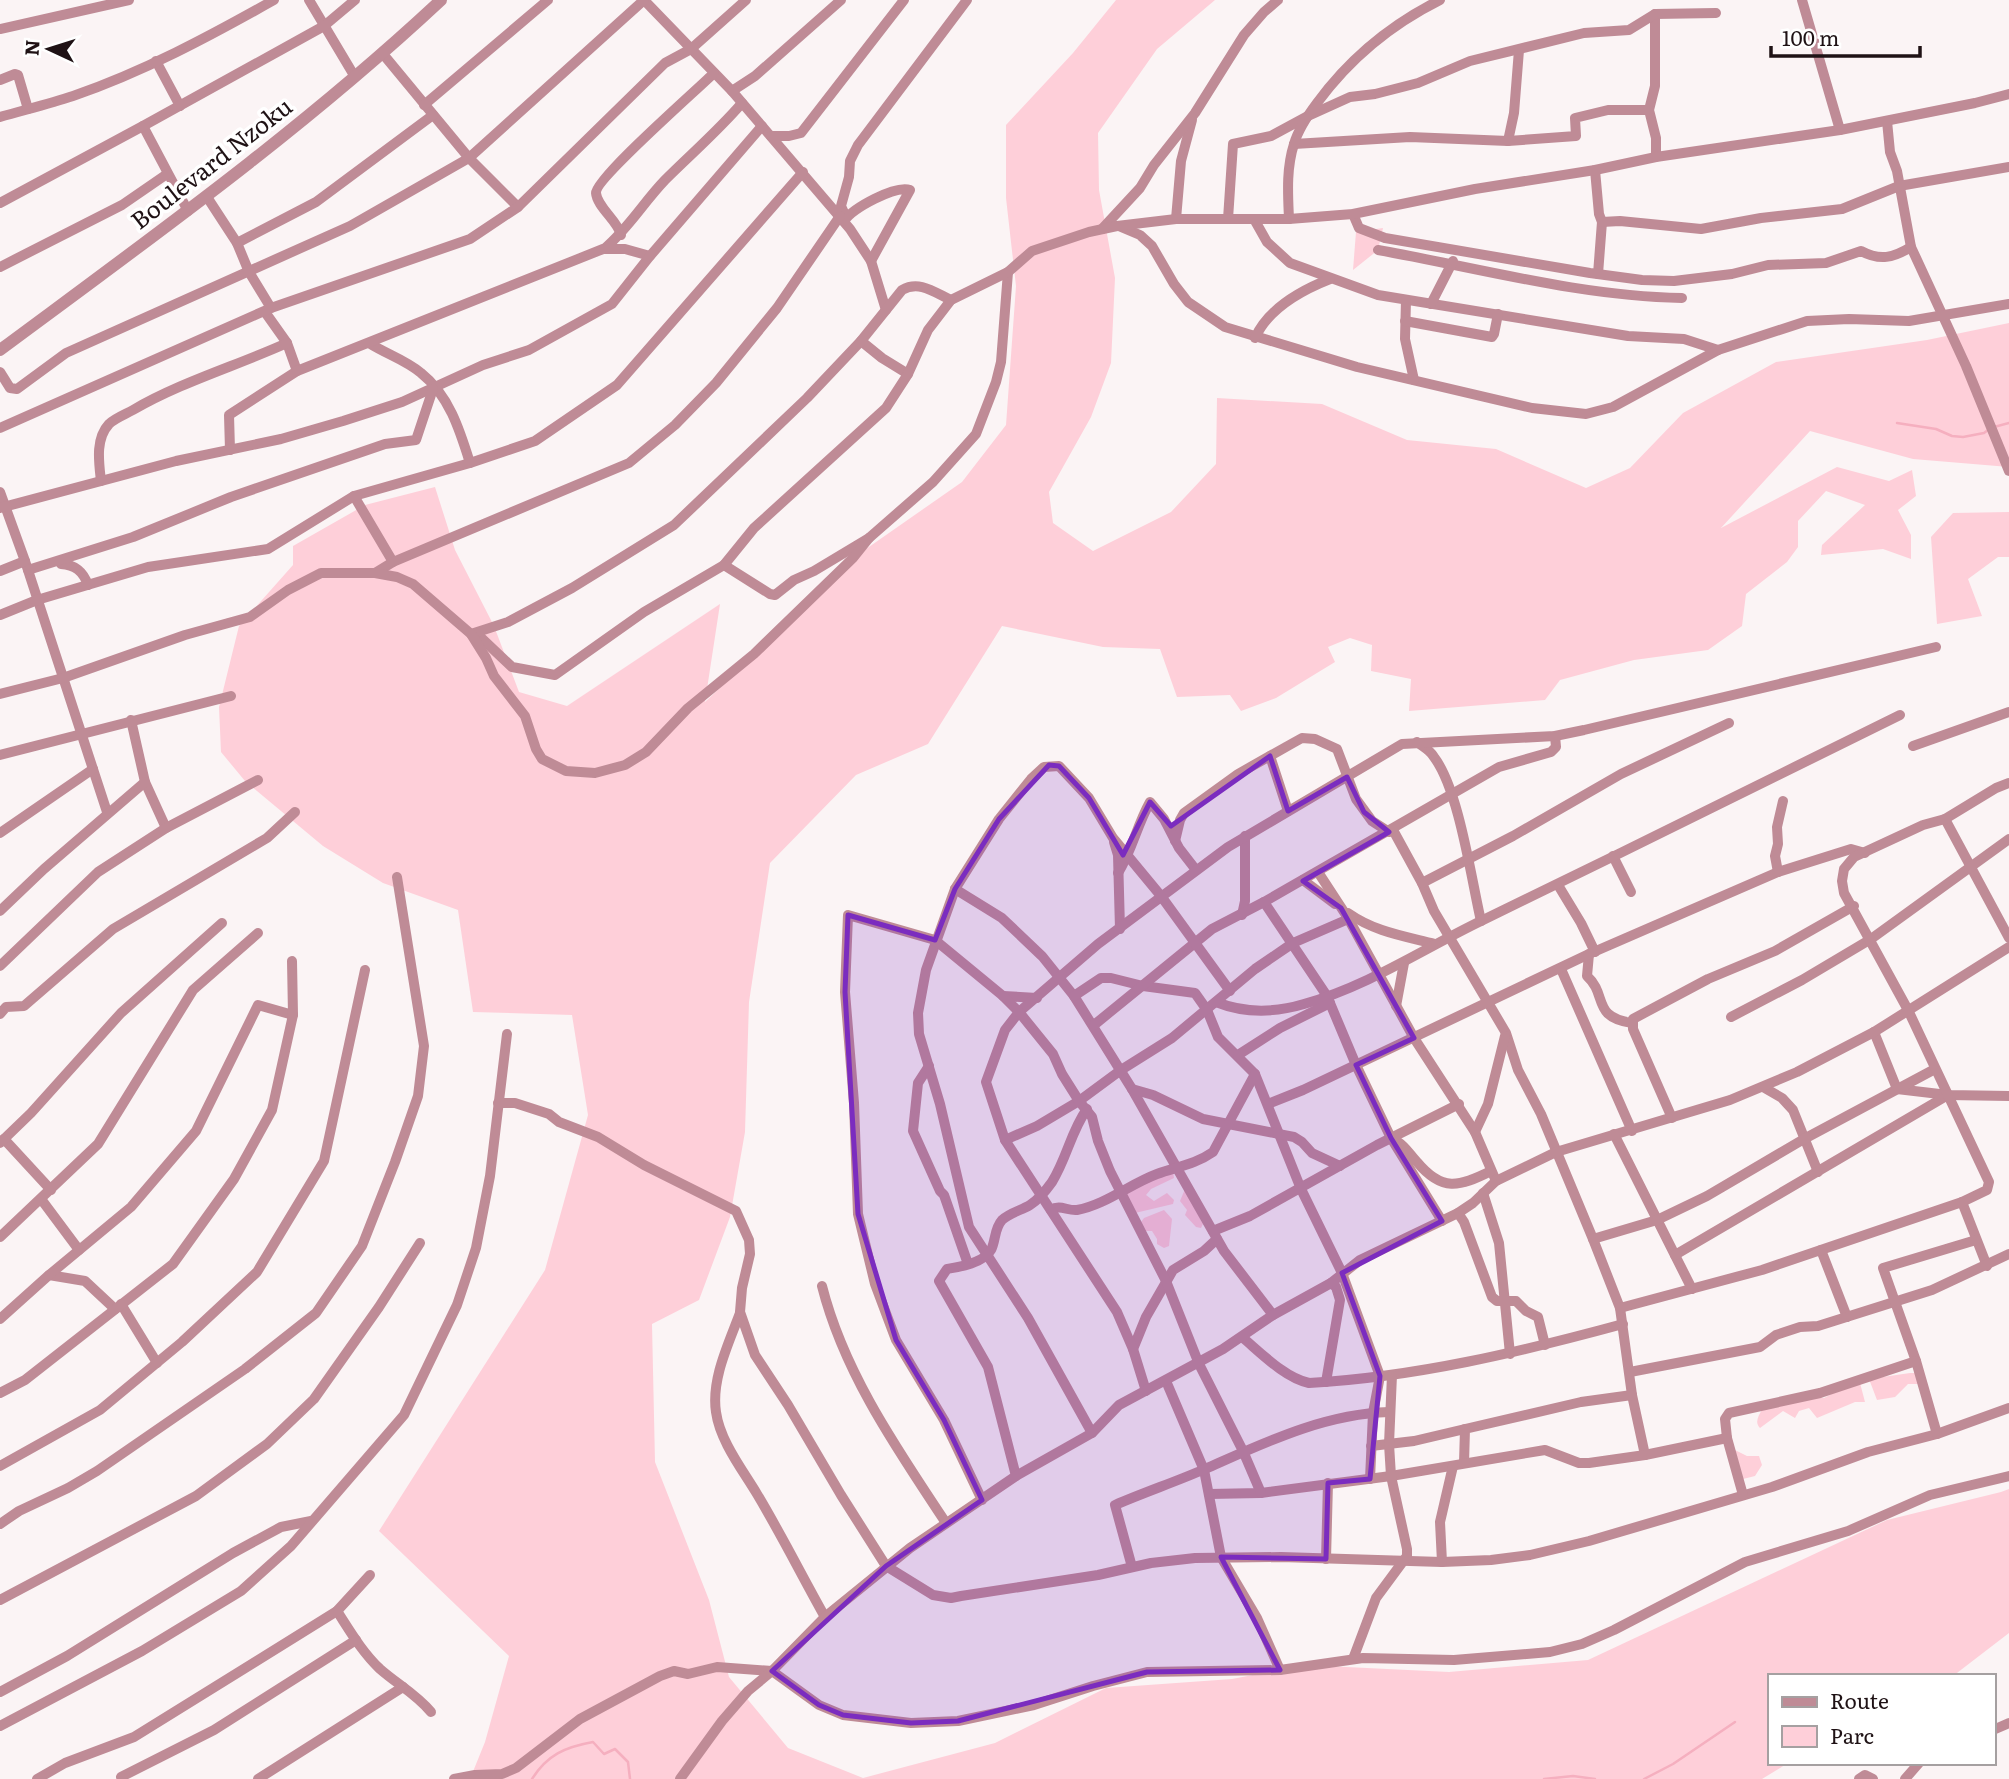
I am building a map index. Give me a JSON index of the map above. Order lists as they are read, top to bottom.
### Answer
{
  "streets": {
    "street": ["Boulevard Nzoku"]
  },
  "legend": ["Route", "Parc"],
  "scale_bar": "100 m",
  "north": "left"
}
